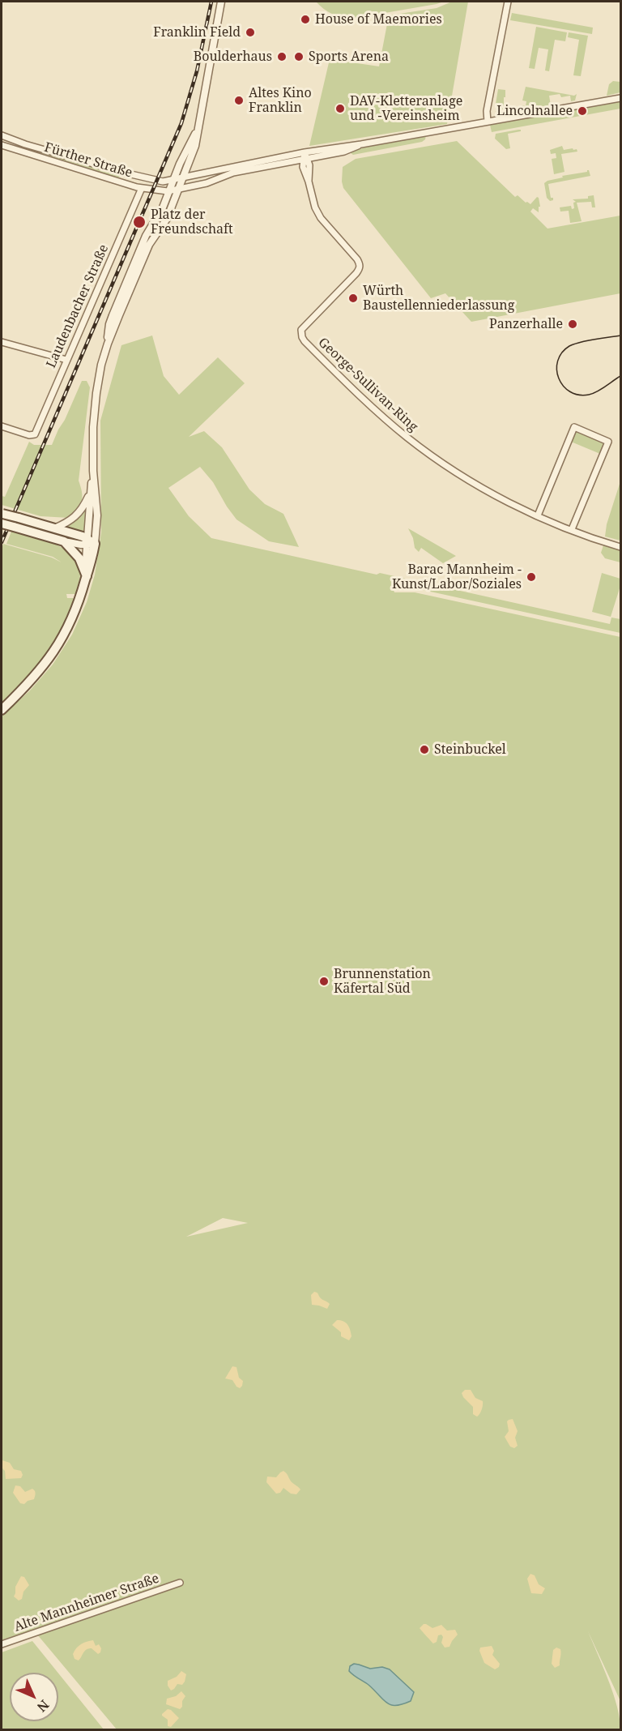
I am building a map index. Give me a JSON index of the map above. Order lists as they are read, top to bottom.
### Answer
{
  "streets": {
    "street": [
      "Fürther Straße",
      "Laudenbacher Straße",
      "George-Sullivan-Ring",
      "Alte Mannheimer Straße"
    ]
  },
  "crossings": [
    ["Fürther Straße", "Laudenbacher Straße"],
    ["Fürther Straße", "George-Sullivan-Ring"]
  ],
  "places": [
    "House of Maemories",
    "Franklin Field",
    "Boulderhaus",
    "Sports Arena",
    "Altes Kino Franklin",
    "DAV-Kletteranlage und -Vereinsheim",
    "Lincolnallee",
    "Platz der Freundschaft",
    "Würth Baustellenniederlassung",
    "Panzerhalle",
    "Barac Mannheim - Kunst/Labor/Soziales",
    "Steinbuckel",
    "Brunnenstation Käfertal Süd"
  ],
  "north": "bottom right"
}
